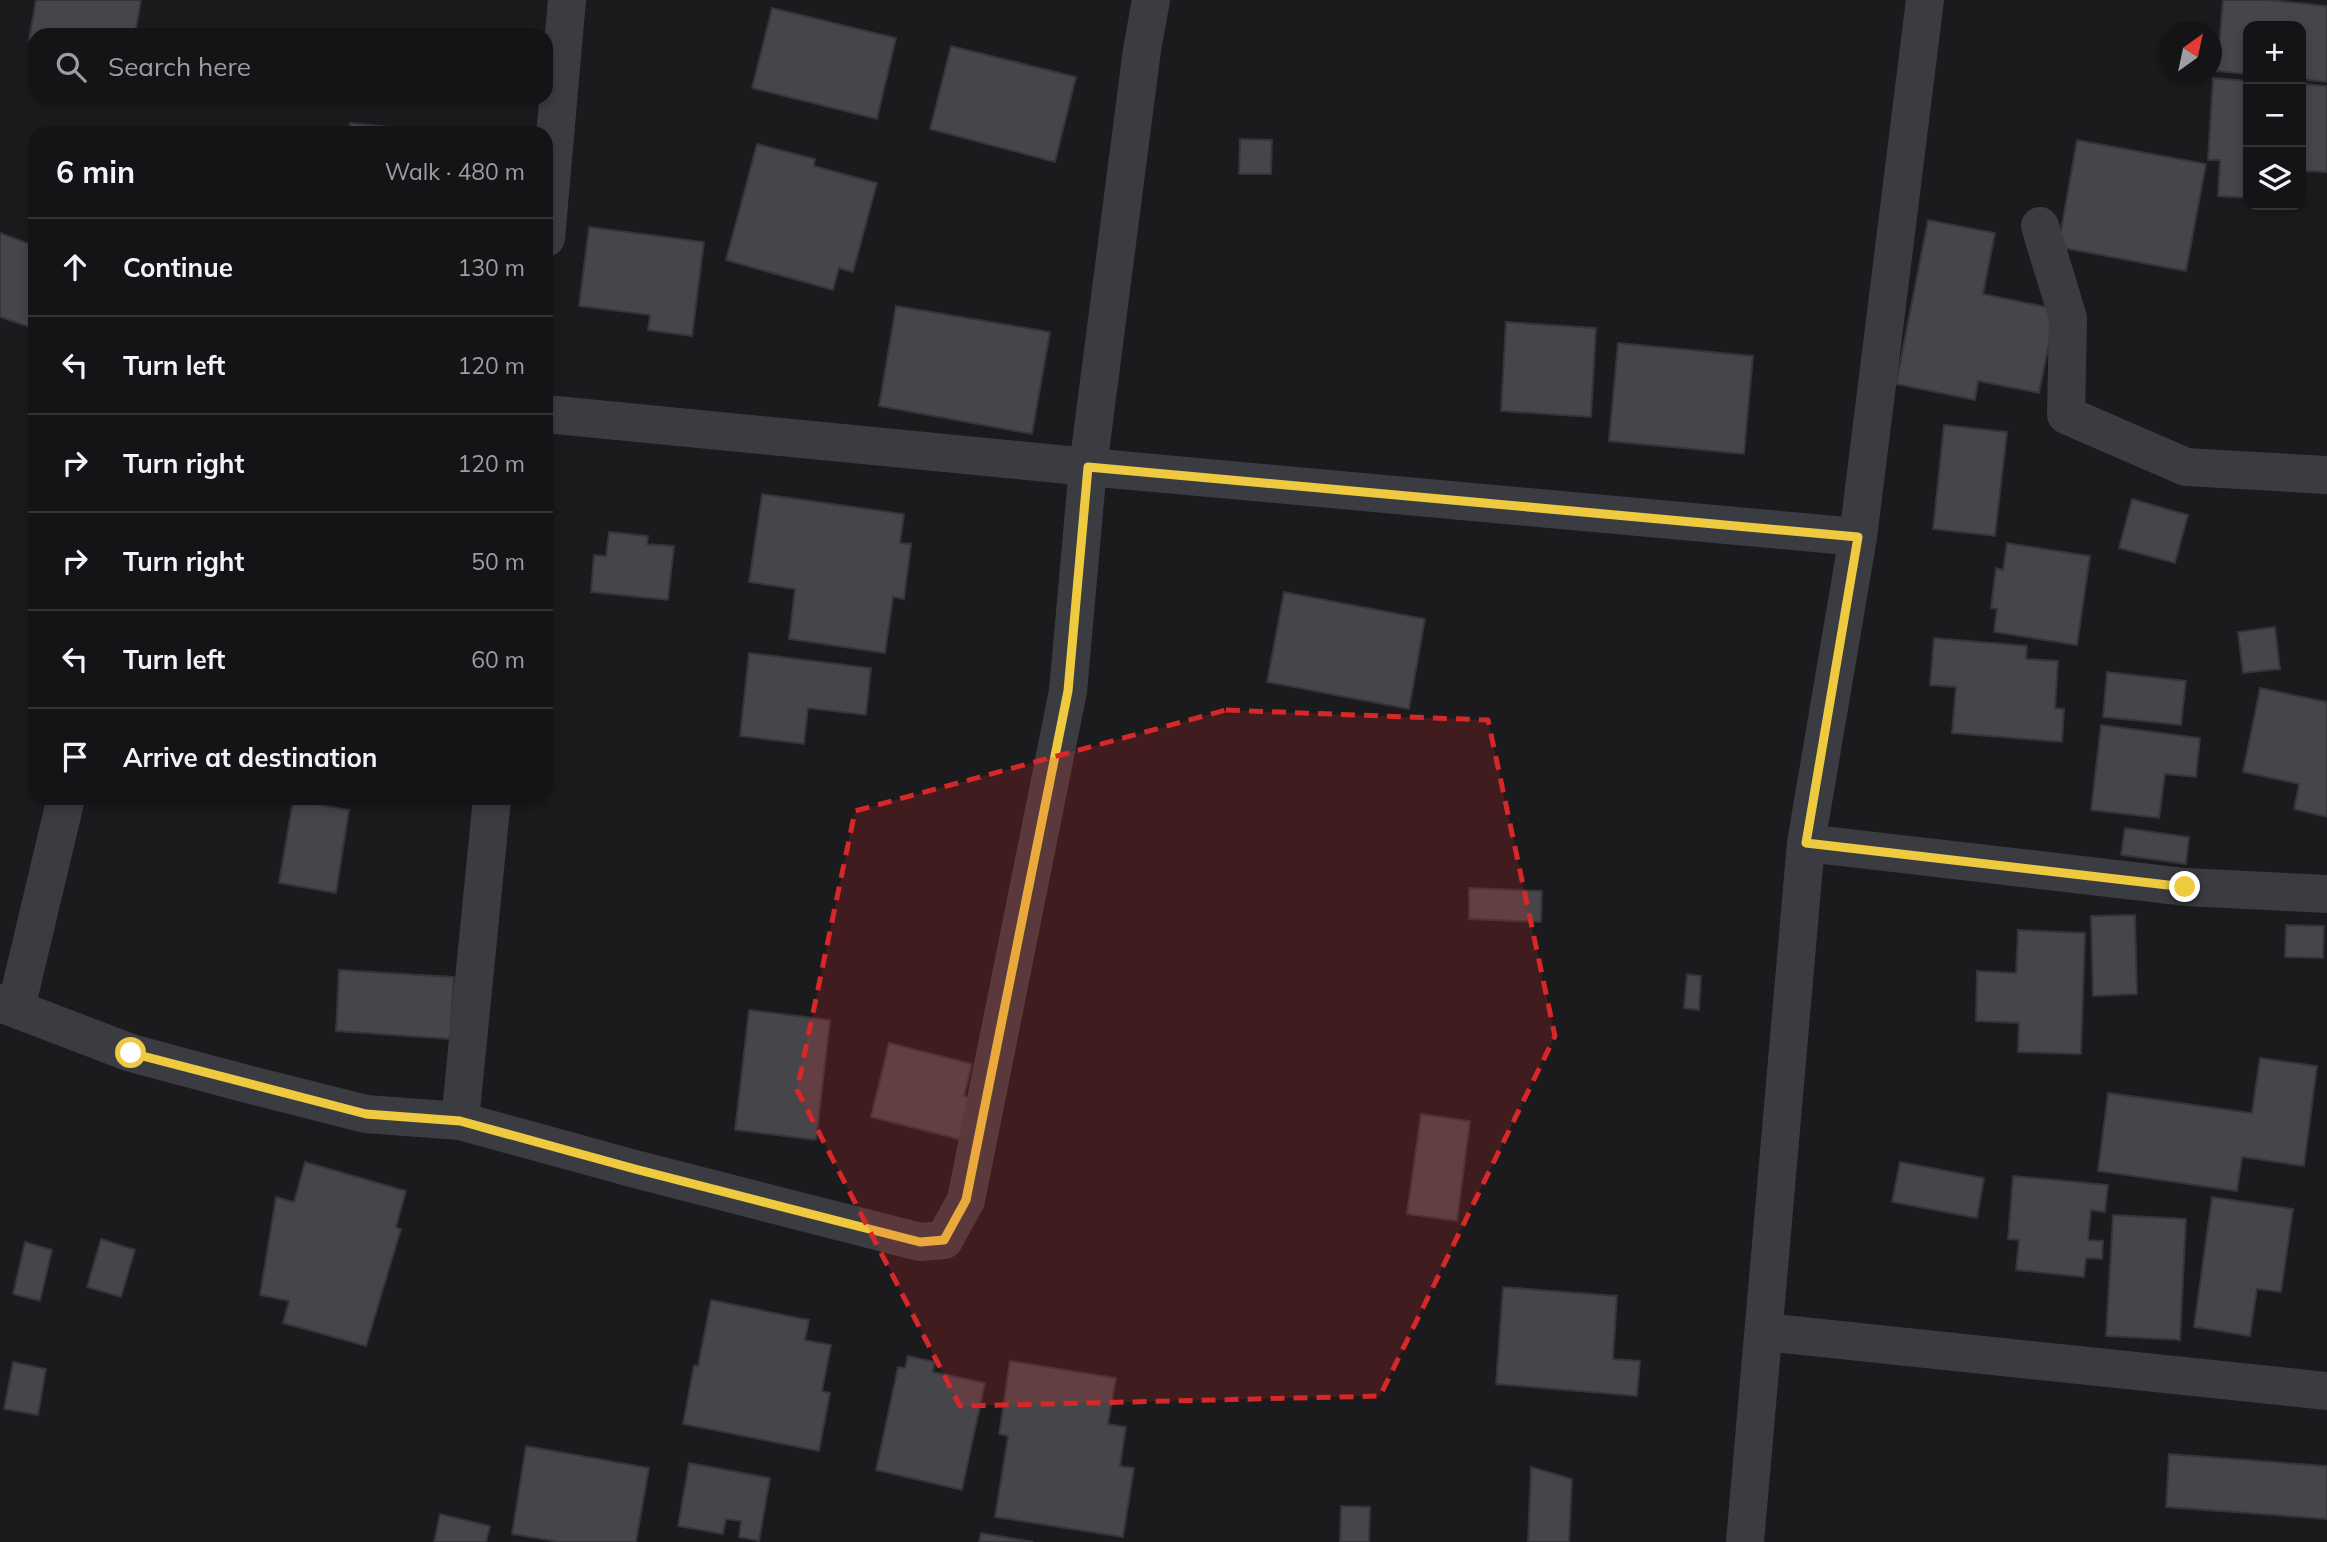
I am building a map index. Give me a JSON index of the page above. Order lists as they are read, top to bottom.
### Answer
{
  "north": "top right",
  "page": {
    "map_buttons": ["+", "−"],
    "search": "Search here",
    "heading": ["6 min", "Walk · 480 m"],
    "list": [
      ["Continue", "130 m"],
      ["Turn left", "120 m"],
      ["Turn right", "120 m"],
      ["Turn right", "50 m"],
      ["Turn left", "60 m"],
      "Arrive at destination"
    ]
  }
}
